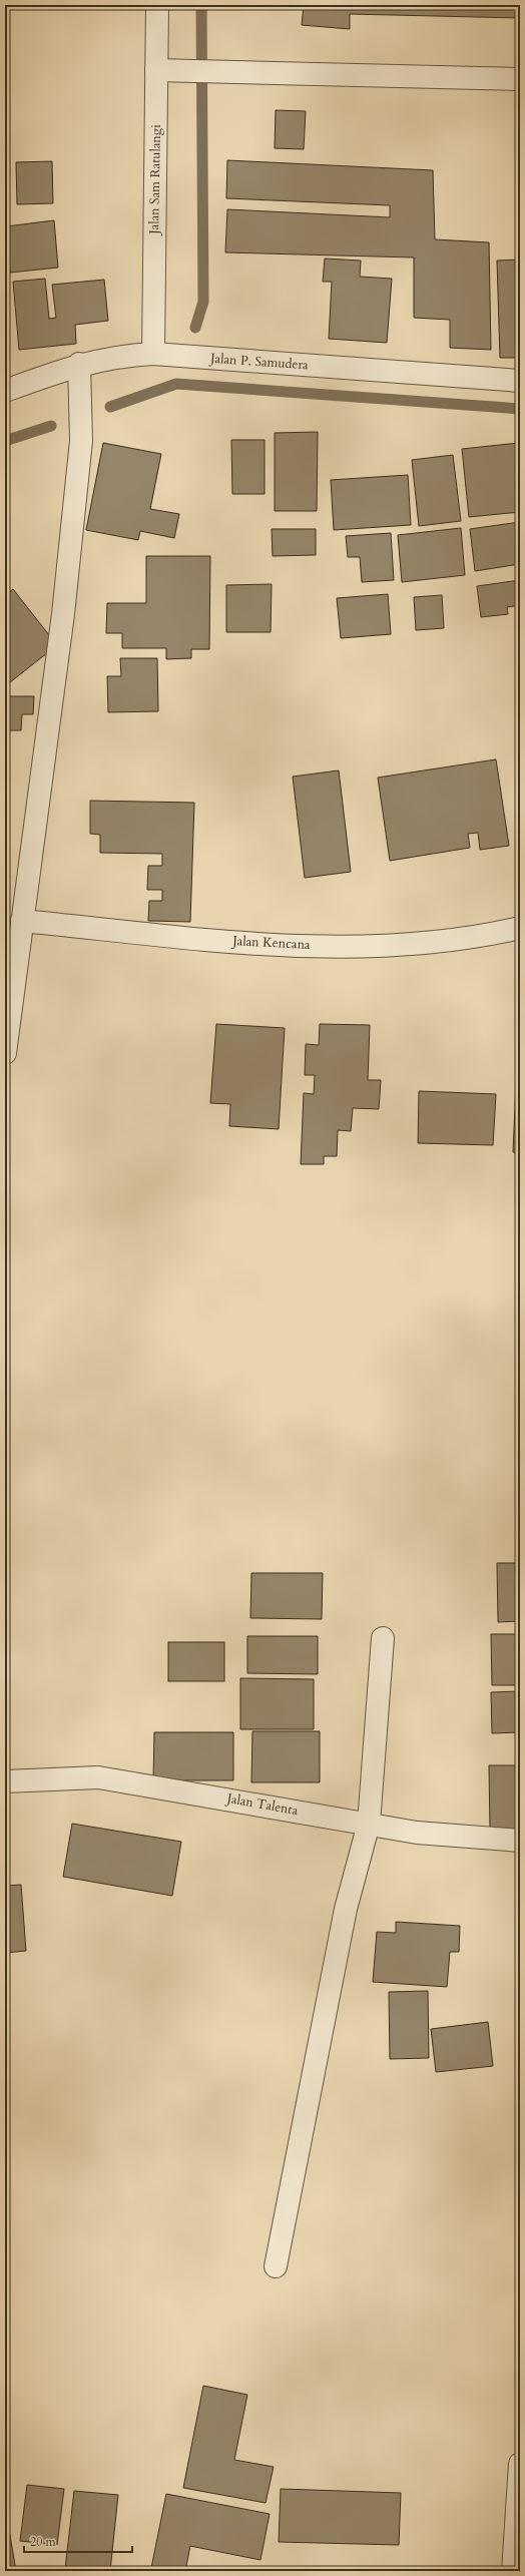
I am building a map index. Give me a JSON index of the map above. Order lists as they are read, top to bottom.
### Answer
{
  "streets": {
    "street": [
      "Jalan Sam Ratulangi",
      "Jalan P. Samudera",
      "Jalan Kencana",
      "Jalan Talenta"
    ]
  },
  "crossings": [
    ["Jalan Sam Ratulangi", "Jalan P. Samudera"]
  ],
  "scale_bar": "20 m"
}
